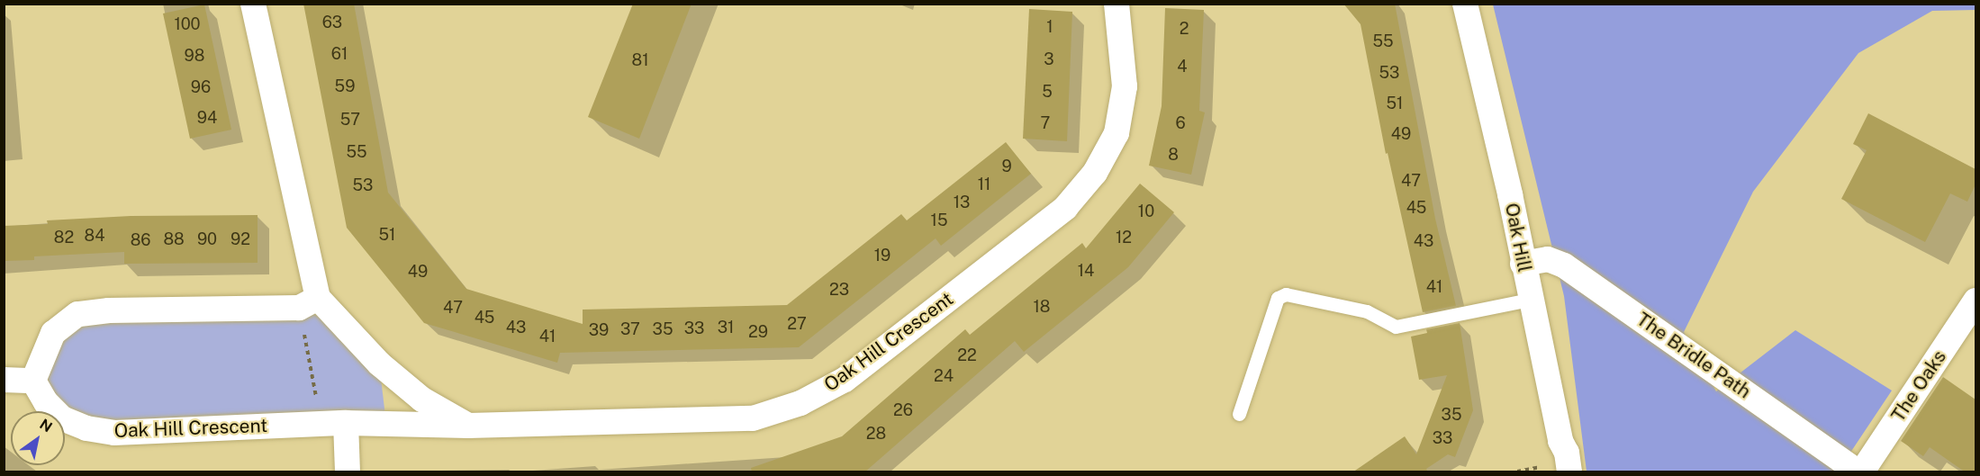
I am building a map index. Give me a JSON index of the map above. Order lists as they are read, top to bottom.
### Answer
{
  "streets": {
    "street": [
      "Oak Hill",
      "Oak Hill Crescent",
      "The Bridle Path",
      "The Oaks"
    ]
  },
  "crossings": [
    ["Oak Hill", "The Bridle Path"]
  ],
  "house_numbers": [
    "63",
    "100",
    "1",
    "2",
    "55",
    "61",
    "98",
    "3",
    "81",
    "4",
    "53",
    "59",
    "96",
    "5",
    "51",
    "94",
    "57",
    "7",
    "6",
    "49",
    "55",
    "8",
    "9",
    "47",
    "11",
    "53",
    "13",
    "45",
    "10",
    "15",
    "51",
    "84",
    "82",
    "12",
    "88",
    "90",
    "92",
    "86",
    "43",
    "19",
    "14",
    "49",
    "41",
    "23",
    "18",
    "47",
    "45",
    "27",
    "43",
    "31",
    "33",
    "37",
    "35",
    "39",
    "29",
    "41",
    "22",
    "24",
    "26",
    "35",
    "28",
    "33"
  ],
  "north": "top right"
}
